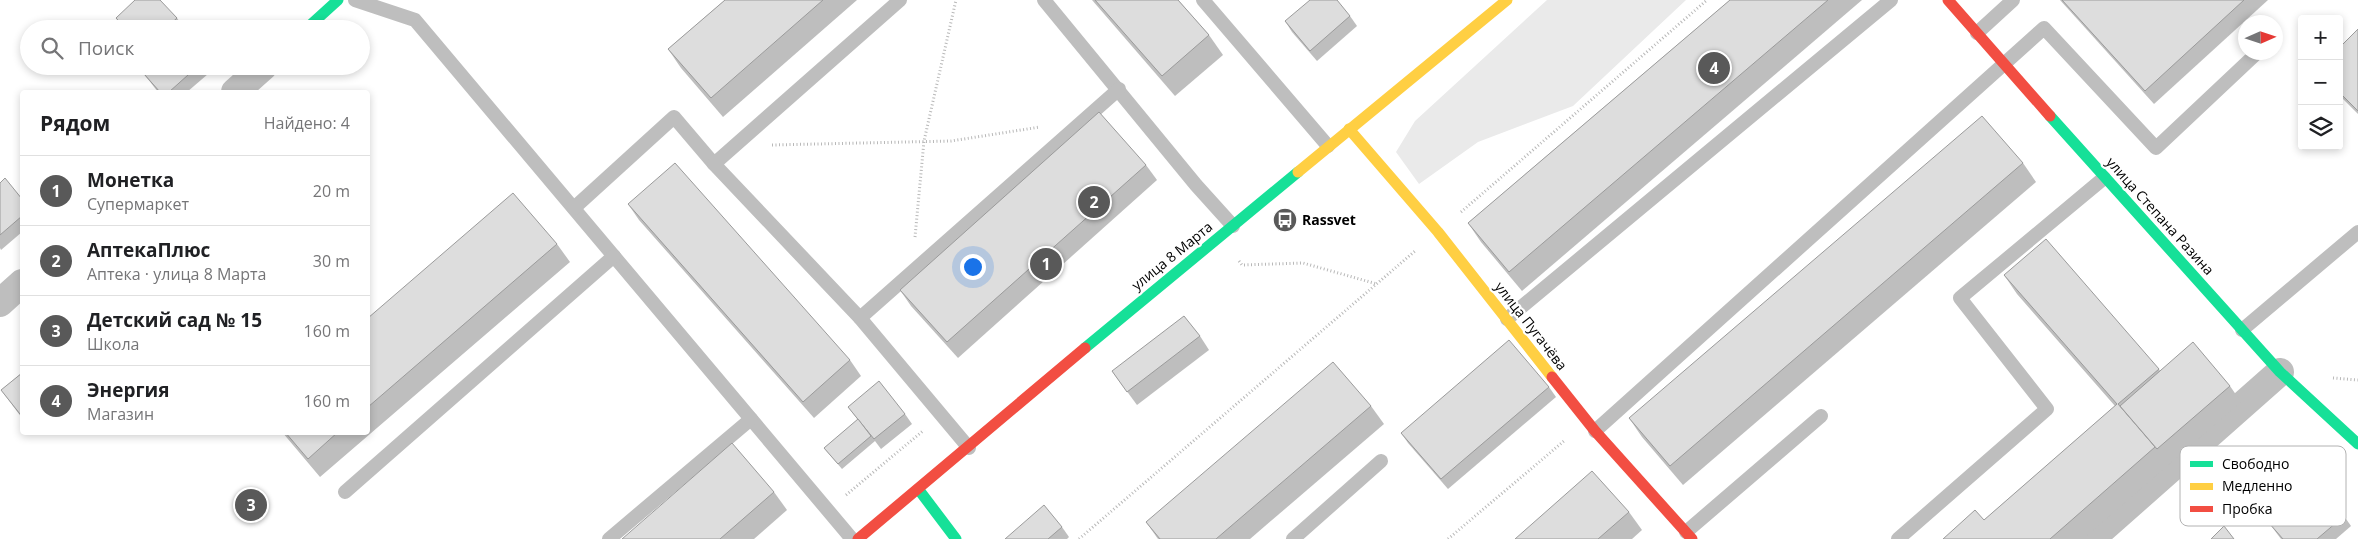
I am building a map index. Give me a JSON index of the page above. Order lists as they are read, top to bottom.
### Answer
{
  "streets": {
    "street": ["улица Степана Разина", "улица 8 Марта", "улица Пугачёва"]
  },
  "crossings": [
    ["улица 8 Марта", "улица Пугачёва"]
  ],
  "places": {
    "bus stop": ["Rassvet"]
  },
  "legend": ["Свободно", "Медленно", "Пробка"],
  "north": "right",
  "page": {
    "map_buttons": ["+", "−"],
    "search": "Поиск",
    "pins": [
      "4",
      "2",
      "1",
      "3"
    ],
    "heading": ["Рядом", "Найдено: 4"],
    "list": [
      {
        "mark": "1",
        "name": "Монетка",
        "note": "Супермаркет",
        "value": "20 m"
      },
      {
        "mark": "2",
        "name": "АптекаПлюс",
        "note": "Аптека · улица 8 Марта",
        "value": "30 m"
      },
      {
        "mark": "3",
        "name": "Детский сад № 15",
        "note": "Школа",
        "value": "160 m"
      },
      {
        "mark": "4",
        "name": "Энергия",
        "note": "Магазин",
        "value": "160 m"
      }
    ]
  }
}
